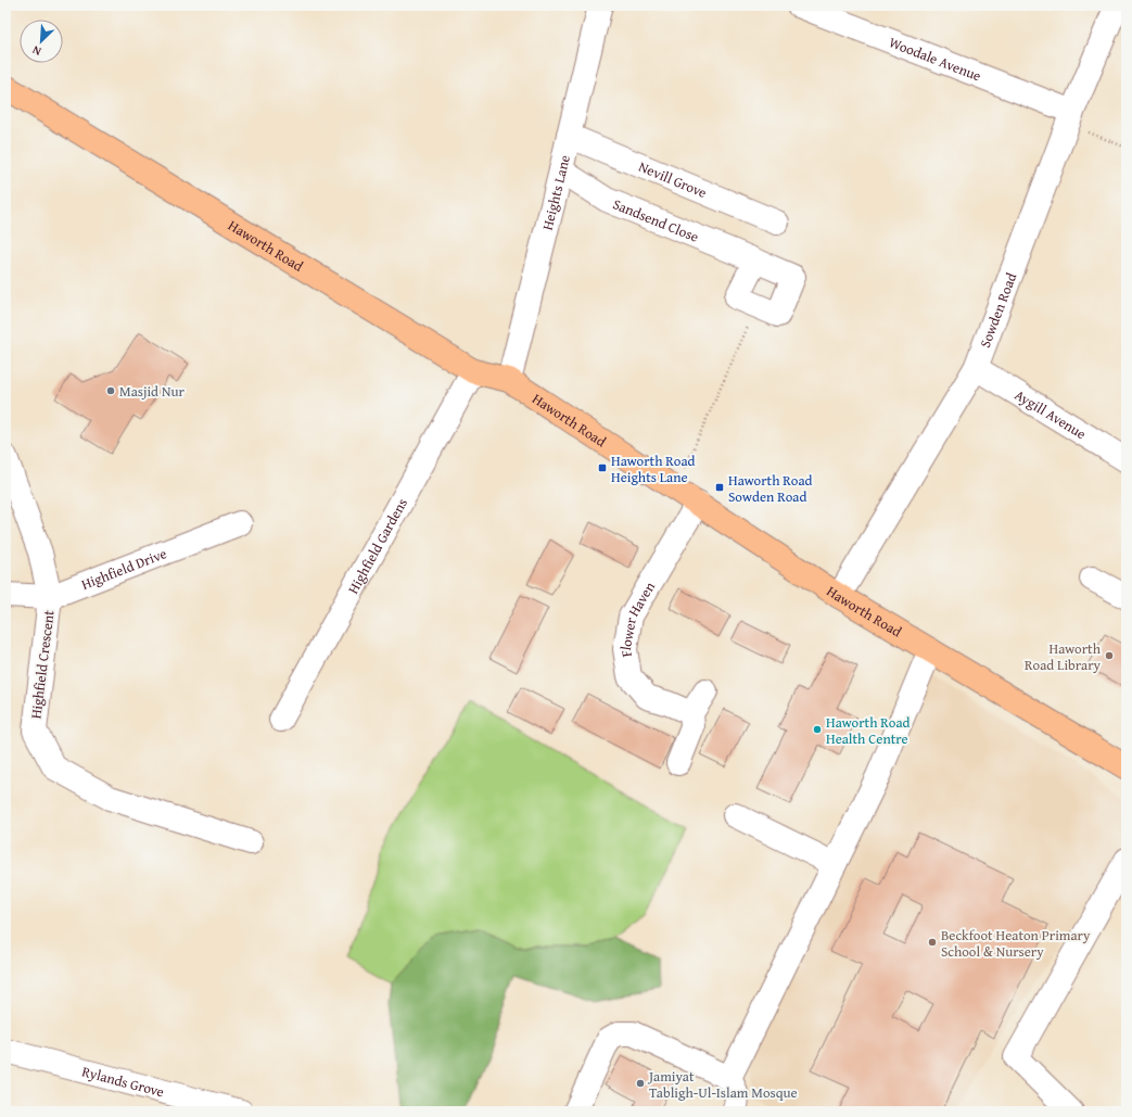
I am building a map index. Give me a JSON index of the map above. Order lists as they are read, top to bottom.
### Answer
{
  "streets": {
    "main road": ["Haworth Road"],
    "street": [
      "Woodale Avenue",
      "Nevill Grove",
      "Heights Lane",
      "Sandsend Close",
      "Sowden Road",
      "Aygill Avenue",
      "Highfield Gardens",
      "Highfield Drive",
      "Flower Haven",
      "Highfield Crescent",
      "Rylands Grove"
    ]
  },
  "crossings": [
    ["Woodale Avenue", "Sowden Road"],
    ["Nevill Grove", "Heights Lane"],
    ["Heights Lane", "Sandsend Close"],
    ["Heights Lane", "Haworth Road"],
    ["Haworth Road", "Sowden Road"],
    ["Haworth Road", "Highfield Gardens"],
    ["Haworth Road", "Flower Haven"],
    ["Sowden Road", "Aygill Avenue"],
    ["Highfield Drive", "Highfield Crescent"]
  ],
  "places": {
    "other": [
      "Masjid Nur",
      "Haworth Road Library",
      "Haworth Road Health Centre",
      "Beckfoot Heaton Primary School & Nursery",
      "Jamiyat Tabligh-Ul-Islam Mosque"
    ],
    "transit": ["Haworth Road Heights Lane", "Haworth Road Sowden Road"]
  },
  "north": "bottom left"
}
